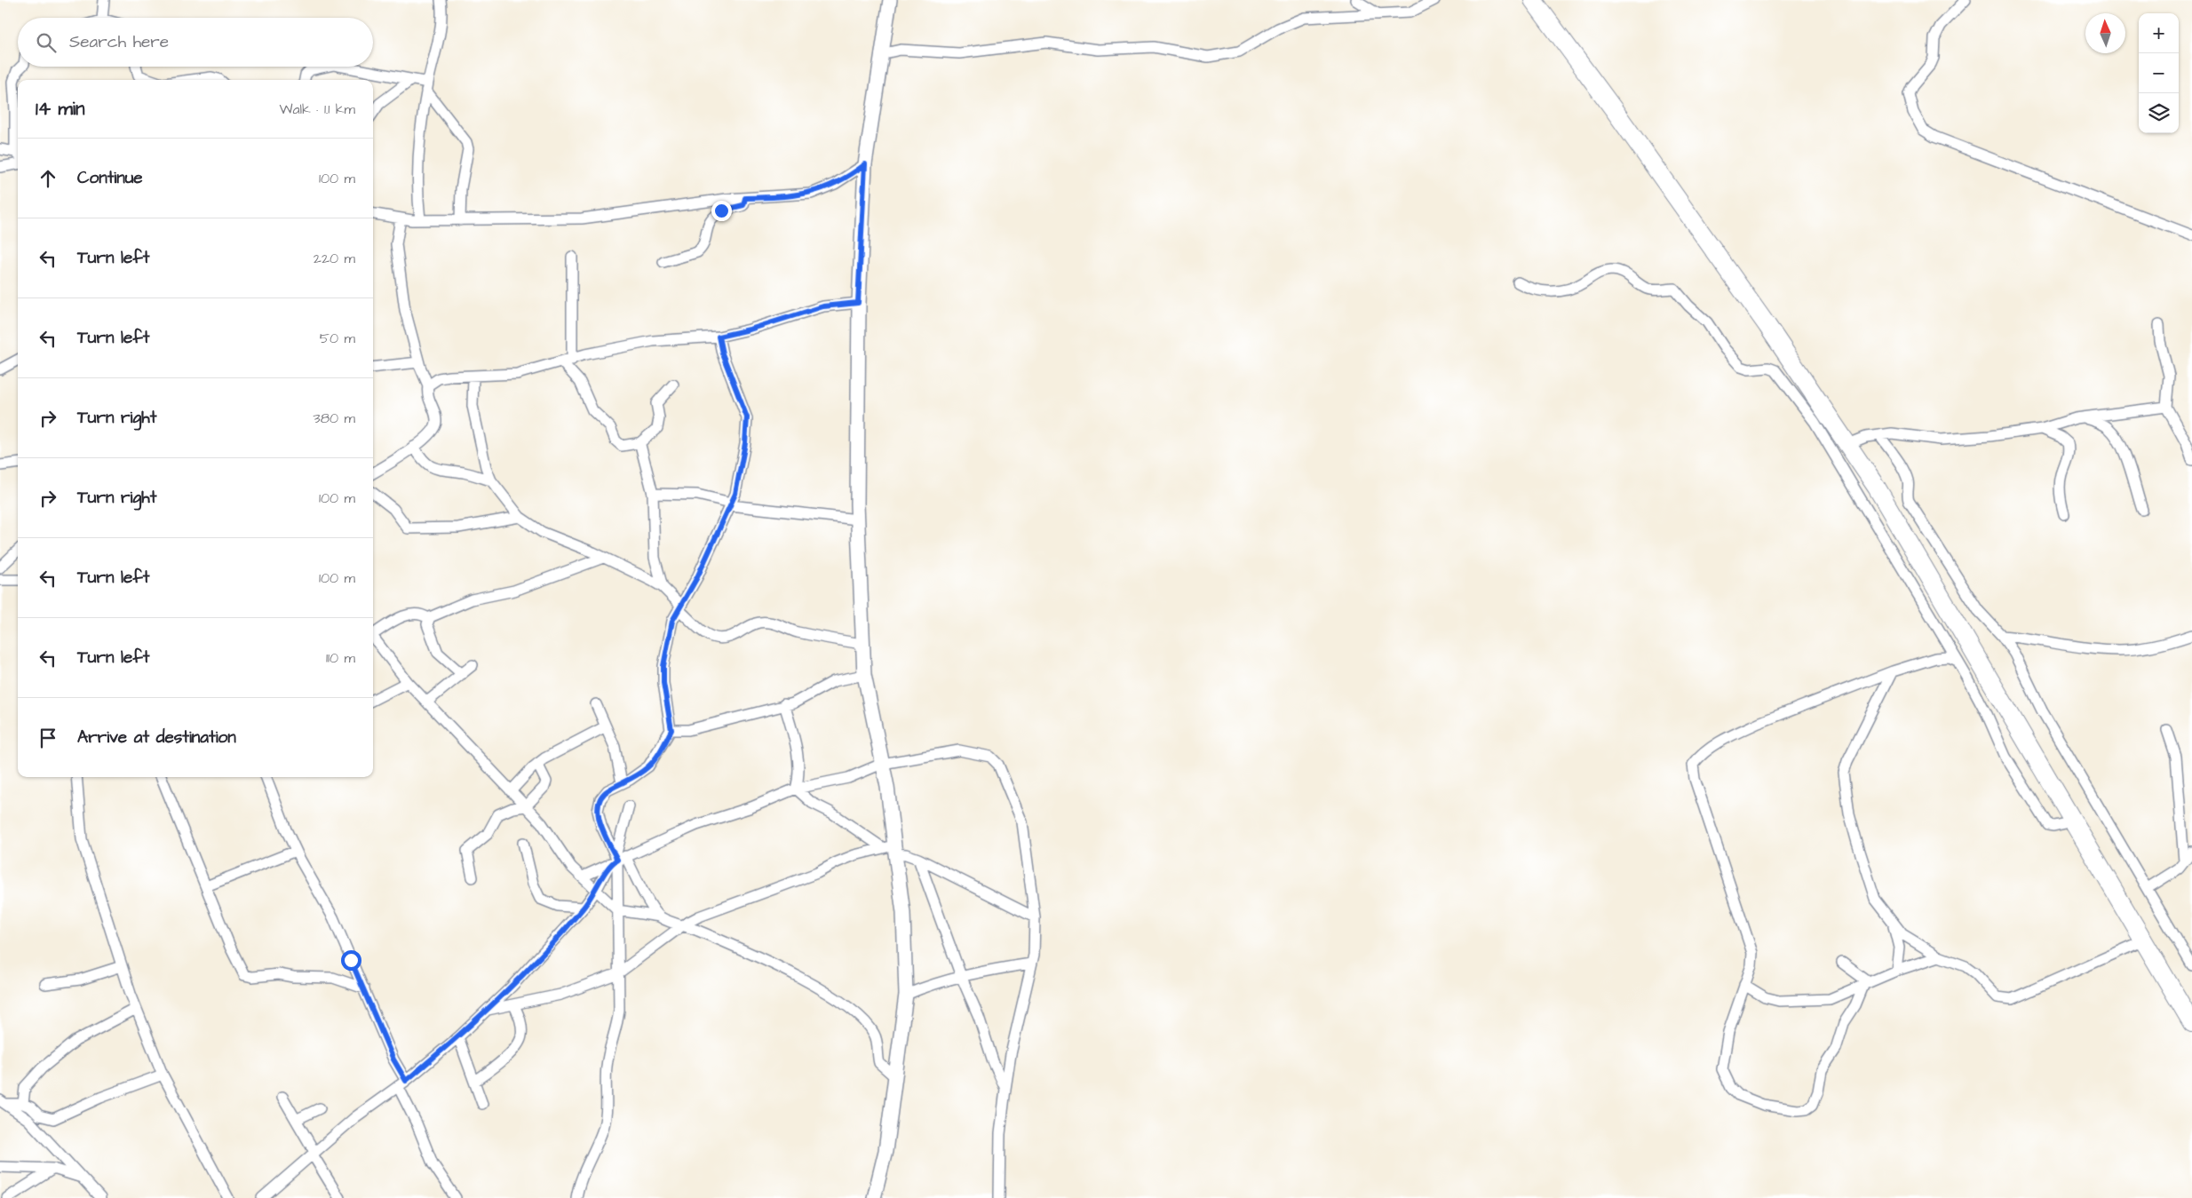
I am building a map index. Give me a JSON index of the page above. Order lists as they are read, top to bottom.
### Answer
{
  "north": "top",
  "page": {
    "map_buttons": ["+", "−"],
    "search": "Search here",
    "heading": ["14 min", "Walk · 1.1 km"],
    "list": [
      ["Continue", "100 m"],
      ["Turn left", "220 m"],
      ["Turn left", "50 m"],
      ["Turn right", "380 m"],
      ["Turn right", "100 m"],
      ["Turn left", "100 m"],
      ["Turn left", "110 m"],
      "Arrive at destination"
    ]
  }
}
